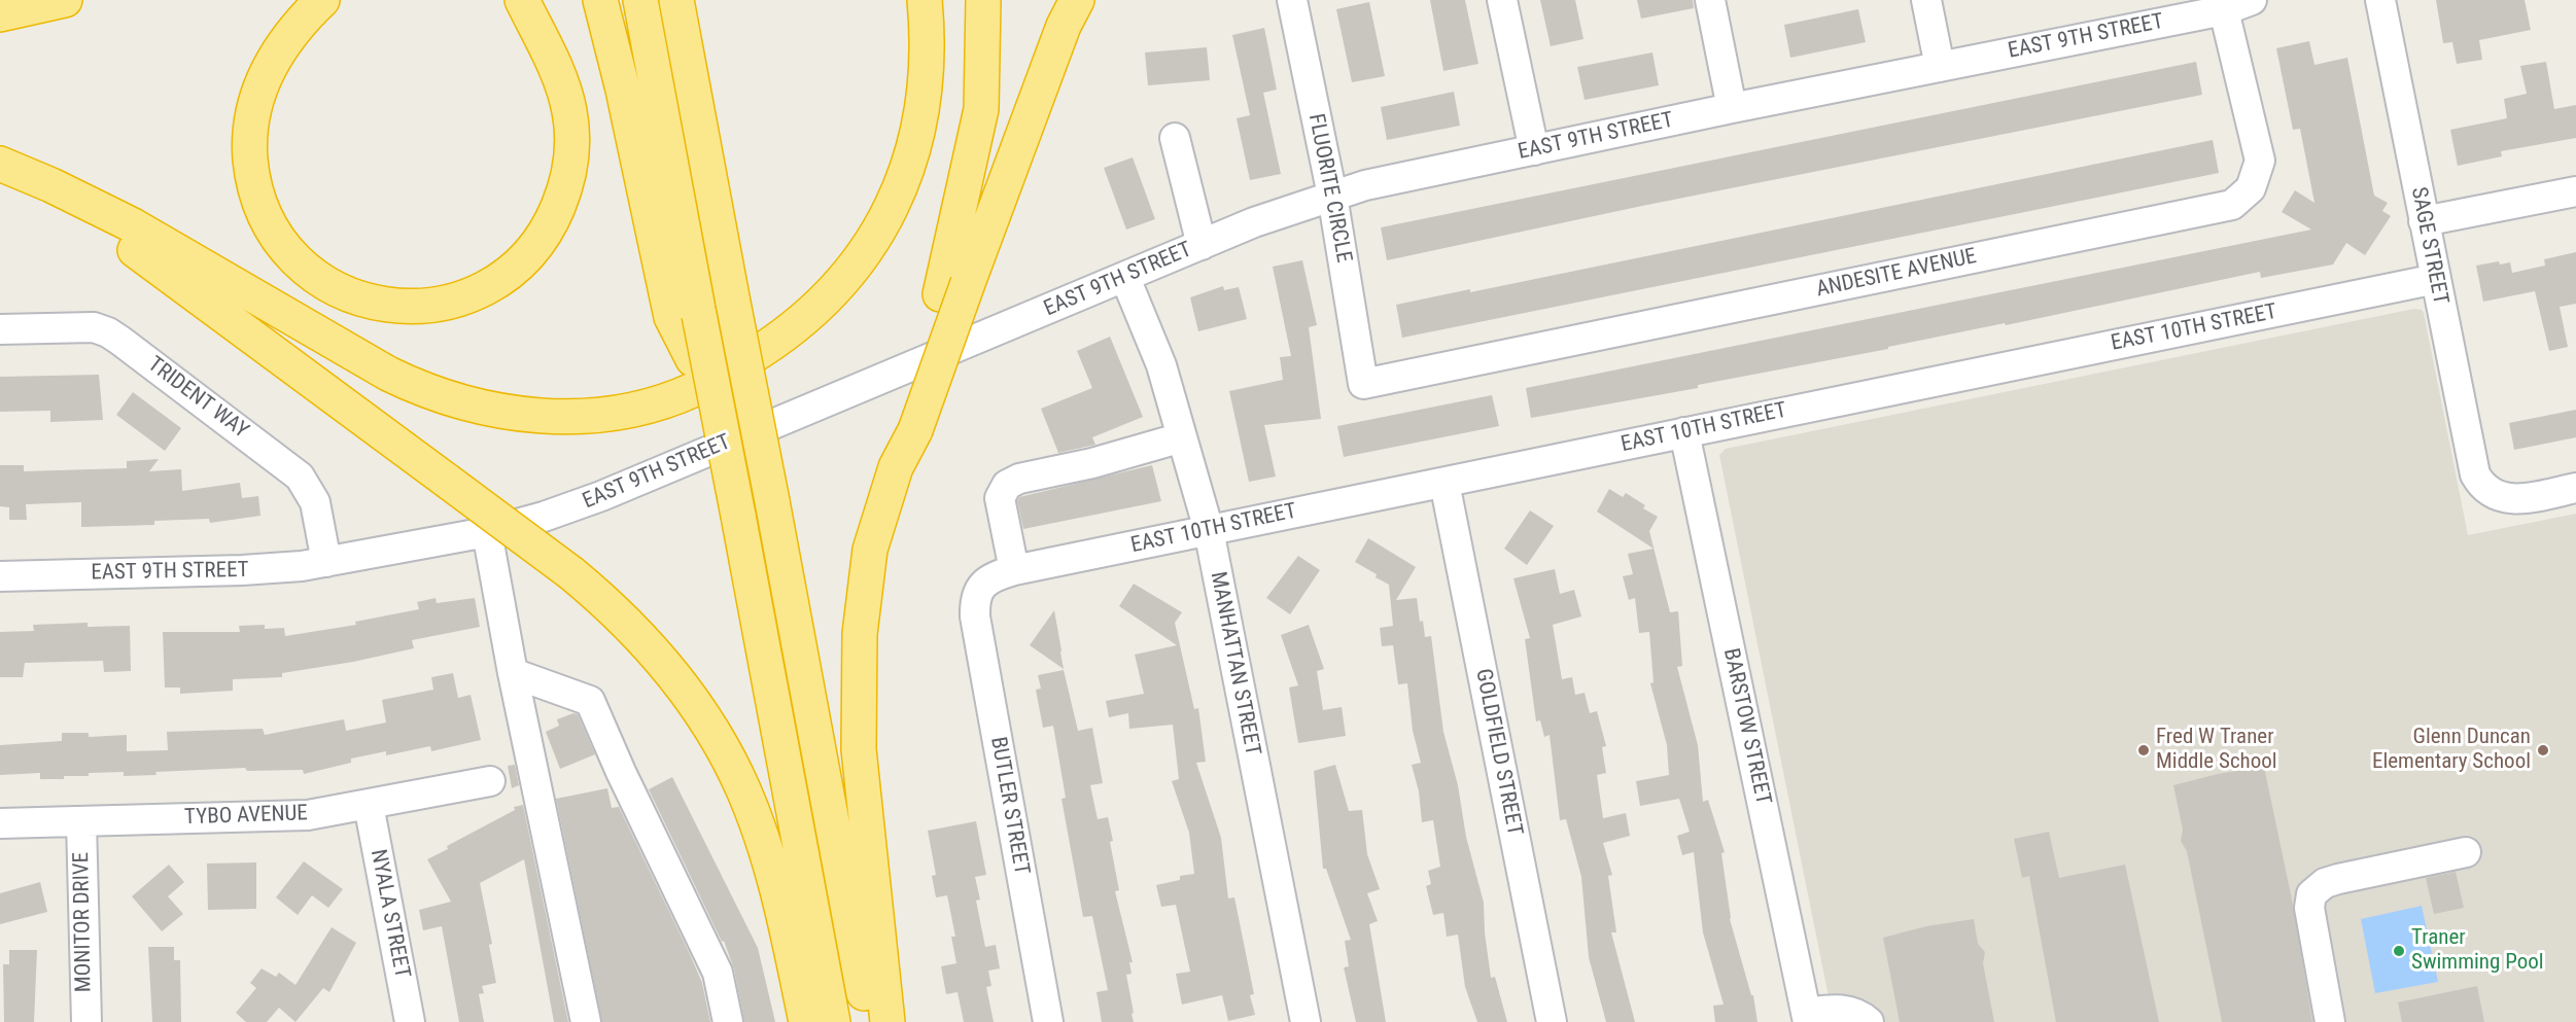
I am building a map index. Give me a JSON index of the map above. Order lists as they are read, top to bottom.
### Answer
{
  "streets": {
    "street": [
      "EAST 9TH STREET",
      "FLUORITE CIRCLE",
      "SAGE STREET",
      "ANDESITE AVENUE",
      "EAST 10TH STREET",
      "TRIDENT WAY",
      "MANHATTAN STREET",
      "BARSTOW STREET",
      "GOLDFIELD STREET",
      "BUTLER STREET",
      "TYBO AVENUE",
      "NYALA STREET",
      "MONITOR DRIVE"
    ]
  },
  "crossings": [
    ["EAST 9TH STREET", "FLUORITE CIRCLE"],
    ["EAST 9TH STREET", "ANDESITE AVENUE"],
    ["EAST 9TH STREET", "TRIDENT WAY"],
    ["EAST 9TH STREET", "MANHATTAN STREET"],
    ["FLUORITE CIRCLE", "ANDESITE AVENUE"],
    ["SAGE STREET", "EAST 10TH STREET"],
    ["EAST 10TH STREET", "MANHATTAN STREET"],
    ["EAST 10TH STREET", "BARSTOW STREET"],
    ["EAST 10TH STREET", "GOLDFIELD STREET"],
    ["EAST 10TH STREET", "BUTLER STREET"],
    ["TYBO AVENUE", "NYALA STREET"],
    ["TYBO AVENUE", "MONITOR DRIVE"]
  ],
  "places": ["Fred W Traner Middle School", "Glenn Duncan Elementary School", "Traner Swimming Pool"]
}
